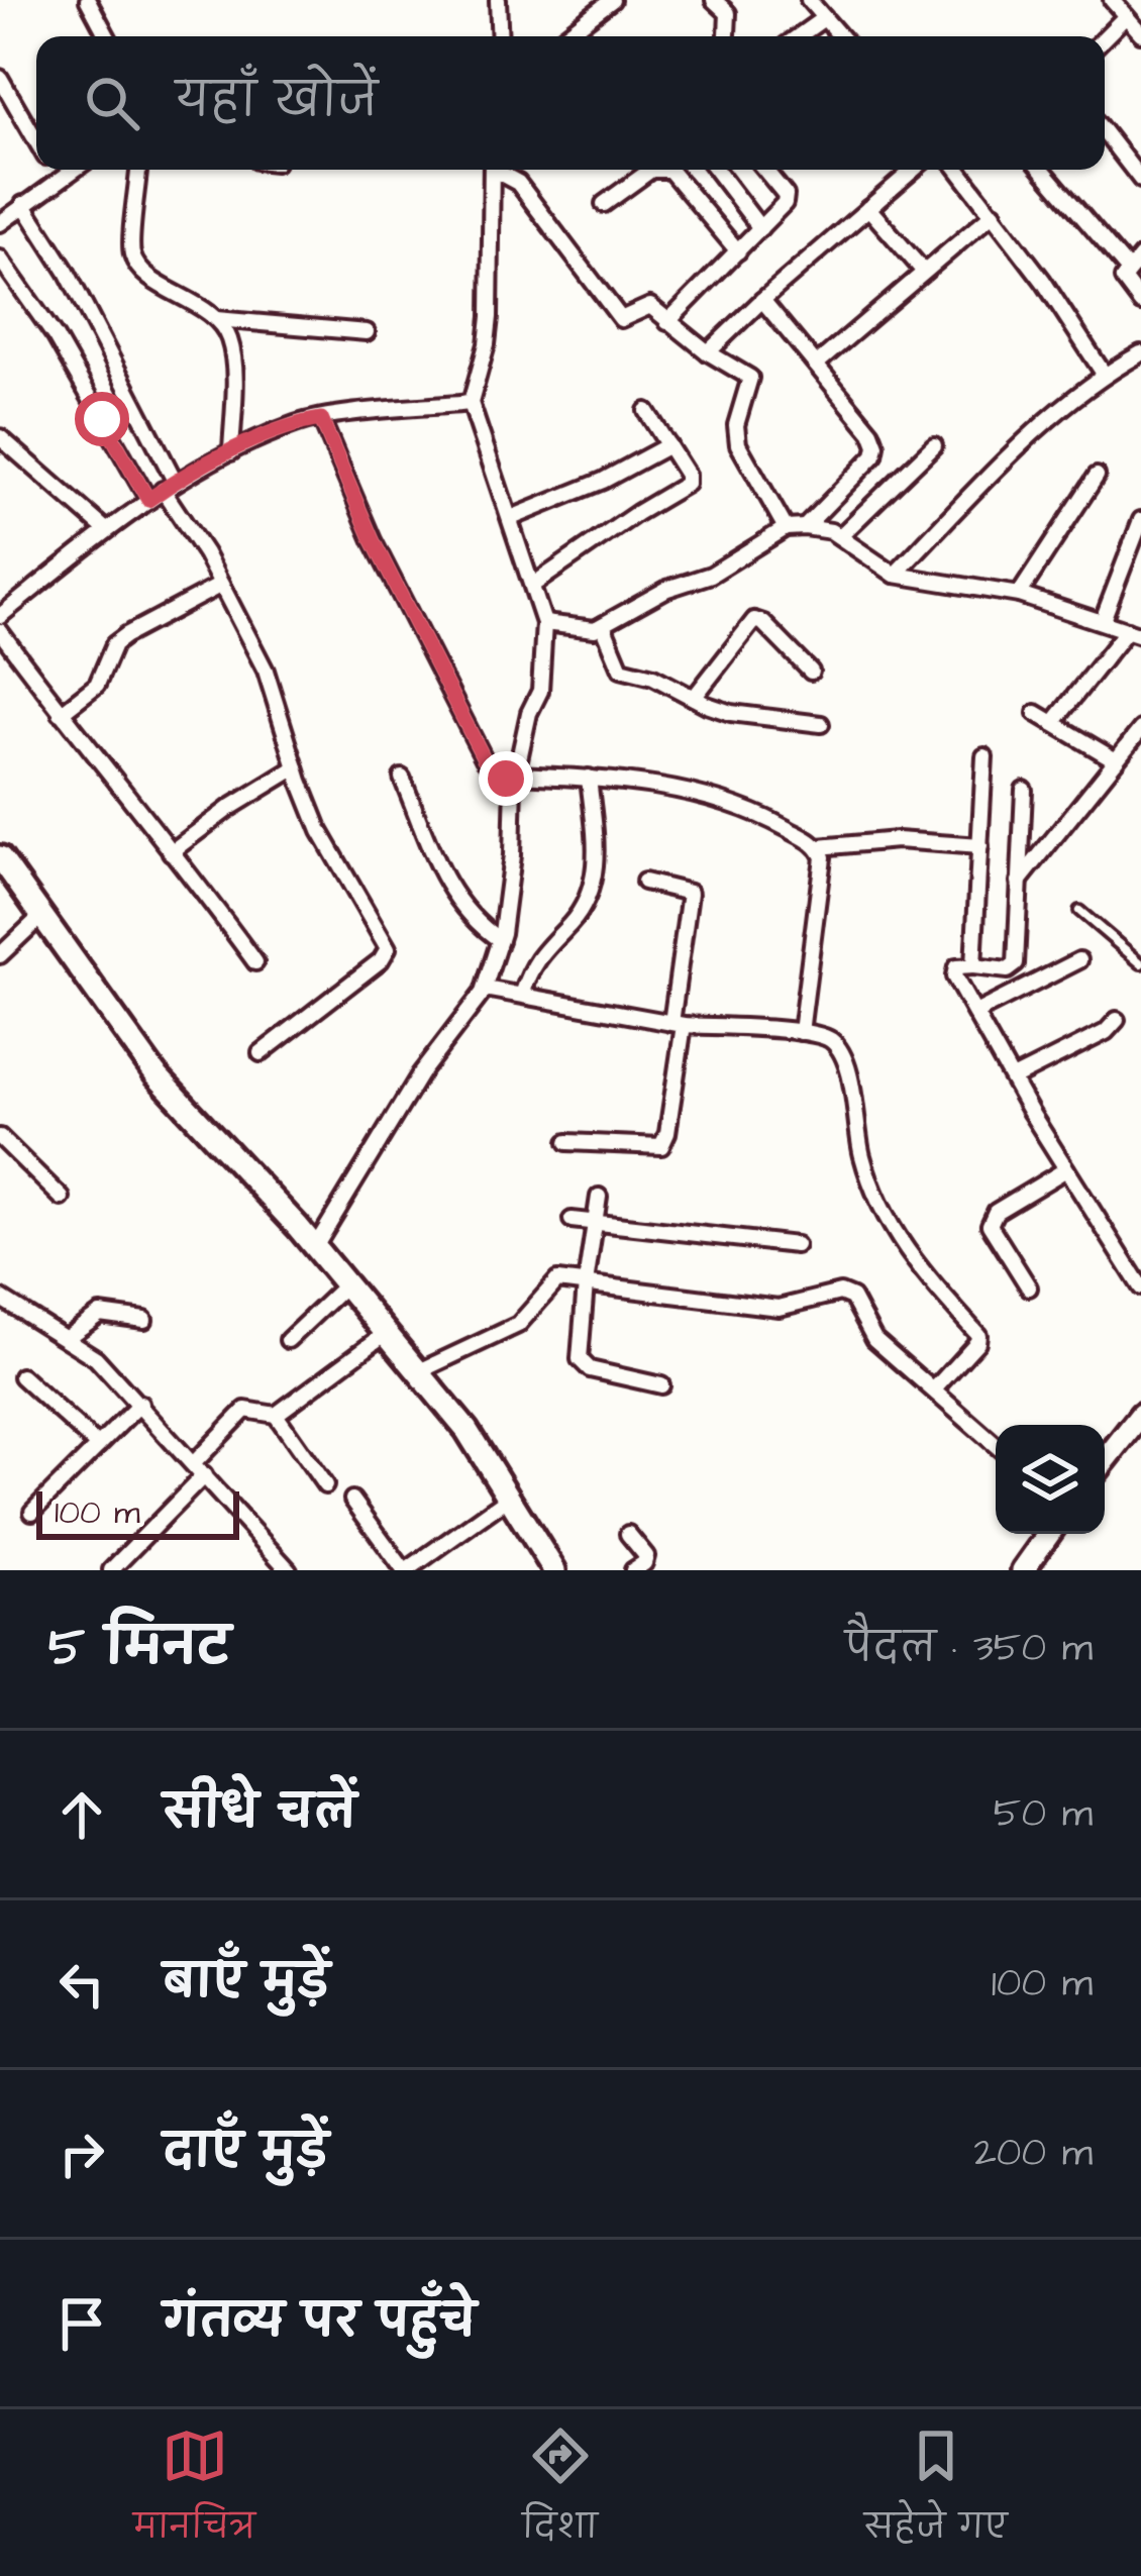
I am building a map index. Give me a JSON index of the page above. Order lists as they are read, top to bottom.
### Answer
{
  "scale_bar": "100 m",
  "page": {
    "search": "यहाँ खोजें",
    "scale": "100 m",
    "heading": ["5 मिनट", "पैदल · 350 m"],
    "list": [
      ["सीधे चलें", "50 m"],
      ["बाएँ मुड़ें", "100 m"],
      ["दाएँ मुड़ें", "200 m"],
      "गंतव्य पर पहुँचे"
    ],
    "nav": ["मानचित्र", "दिशा", "सहेजे गए"]
  }
}
